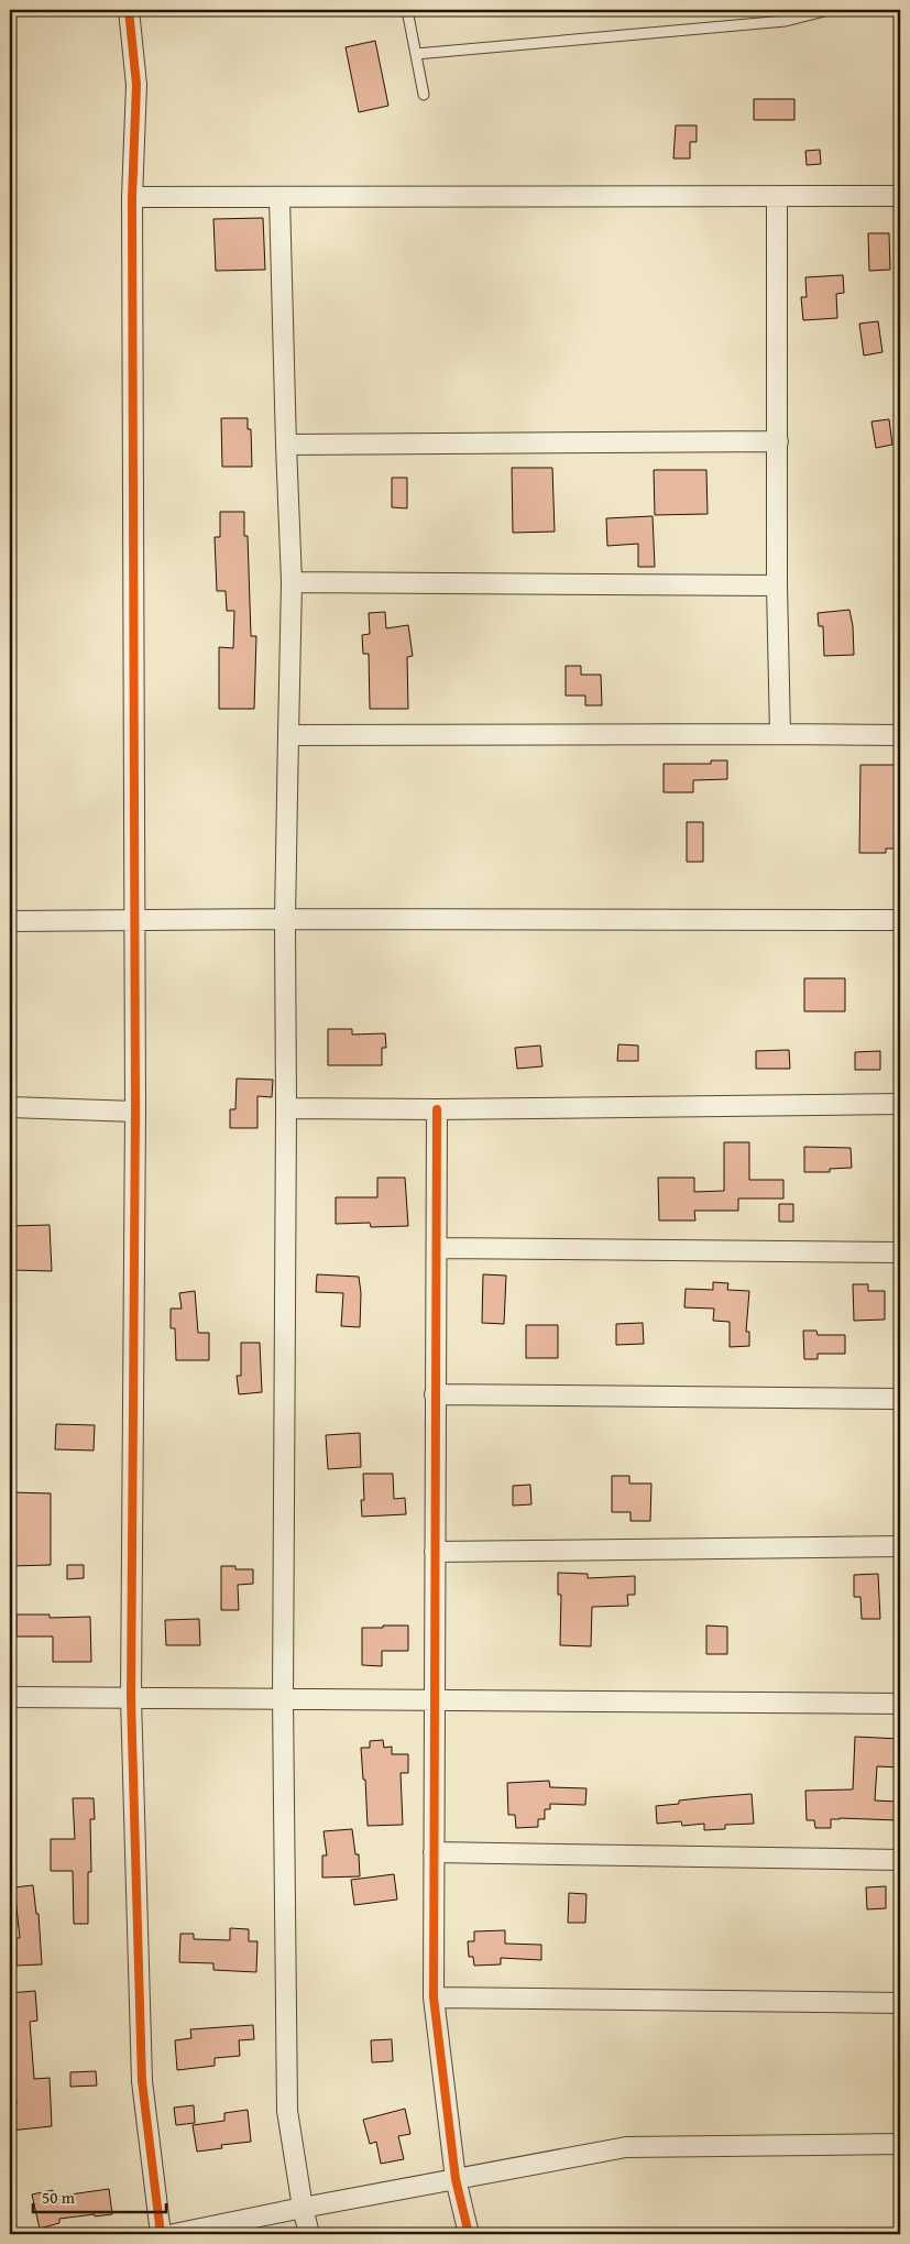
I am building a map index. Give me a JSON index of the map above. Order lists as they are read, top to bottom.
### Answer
{
  "scale_bar": "50 m"
}
